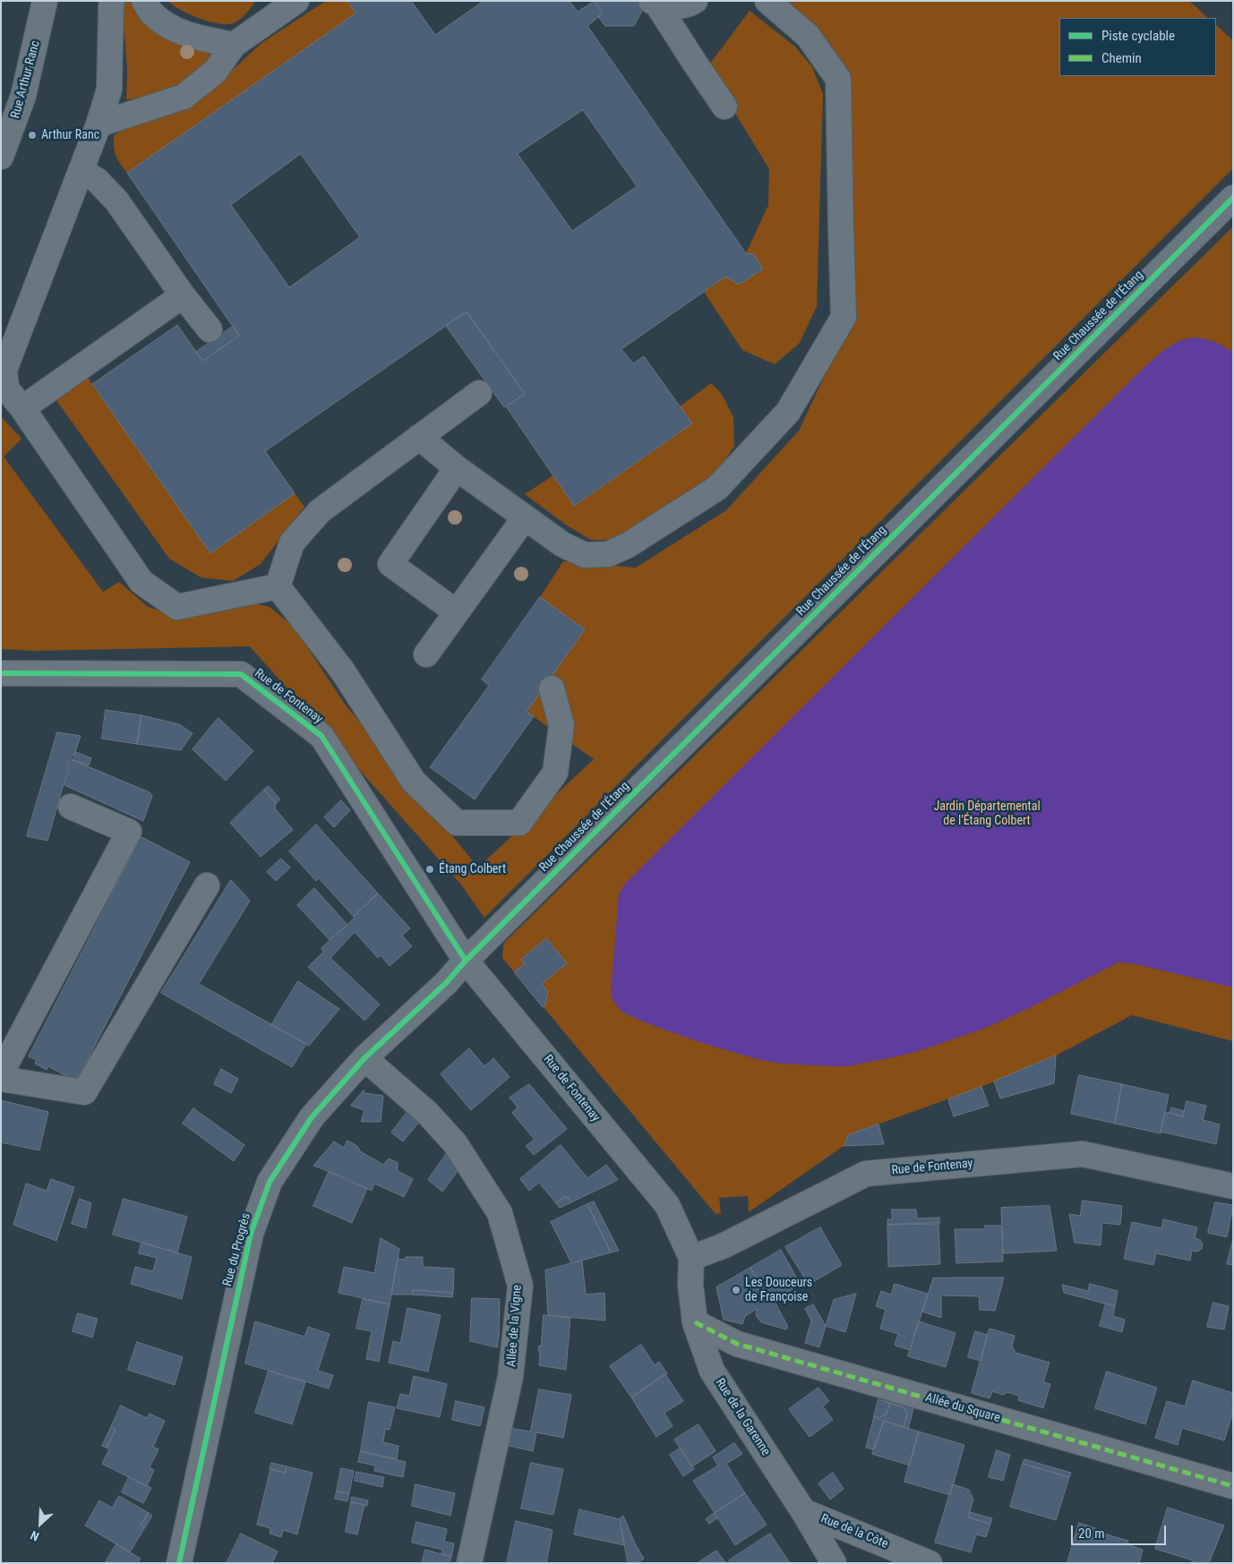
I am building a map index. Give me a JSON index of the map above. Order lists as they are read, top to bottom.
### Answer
{
  "streets": {
    "street": [
      "Rue Arthur Ranc",
      "Rue Chaussée de l'Étang",
      "Rue de Fontenay",
      "Rue du Progrès",
      "Allée de la Vigne",
      "Allée du Square",
      "Rue de la Garenne",
      "Rue de la Côte"
    ]
  },
  "crossings": [
    ["Rue Chaussée de l'Étang", "Rue de Fontenay"],
    ["Rue Chaussée de l'Étang", "Rue du Progrès"],
    ["Rue de Fontenay", "Rue du Progrès"],
    ["Rue de Fontenay", "Rue de la Garenne"],
    ["Rue du Progrès", "Allée de la Vigne"],
    ["Allée du Square", "Rue de la Garenne"],
    ["Rue de la Garenne", "Rue de la Côte"]
  ],
  "parks": ["Jardin Départemental de l'Étang Colbert"],
  "places": ["Arthur Ranc", "Étang Colbert", "Les Douceurs de Françoise"],
  "legend": ["Piste cyclable", "Chemin"],
  "scale_bar": "20 m",
  "north": "bottom left"
}
